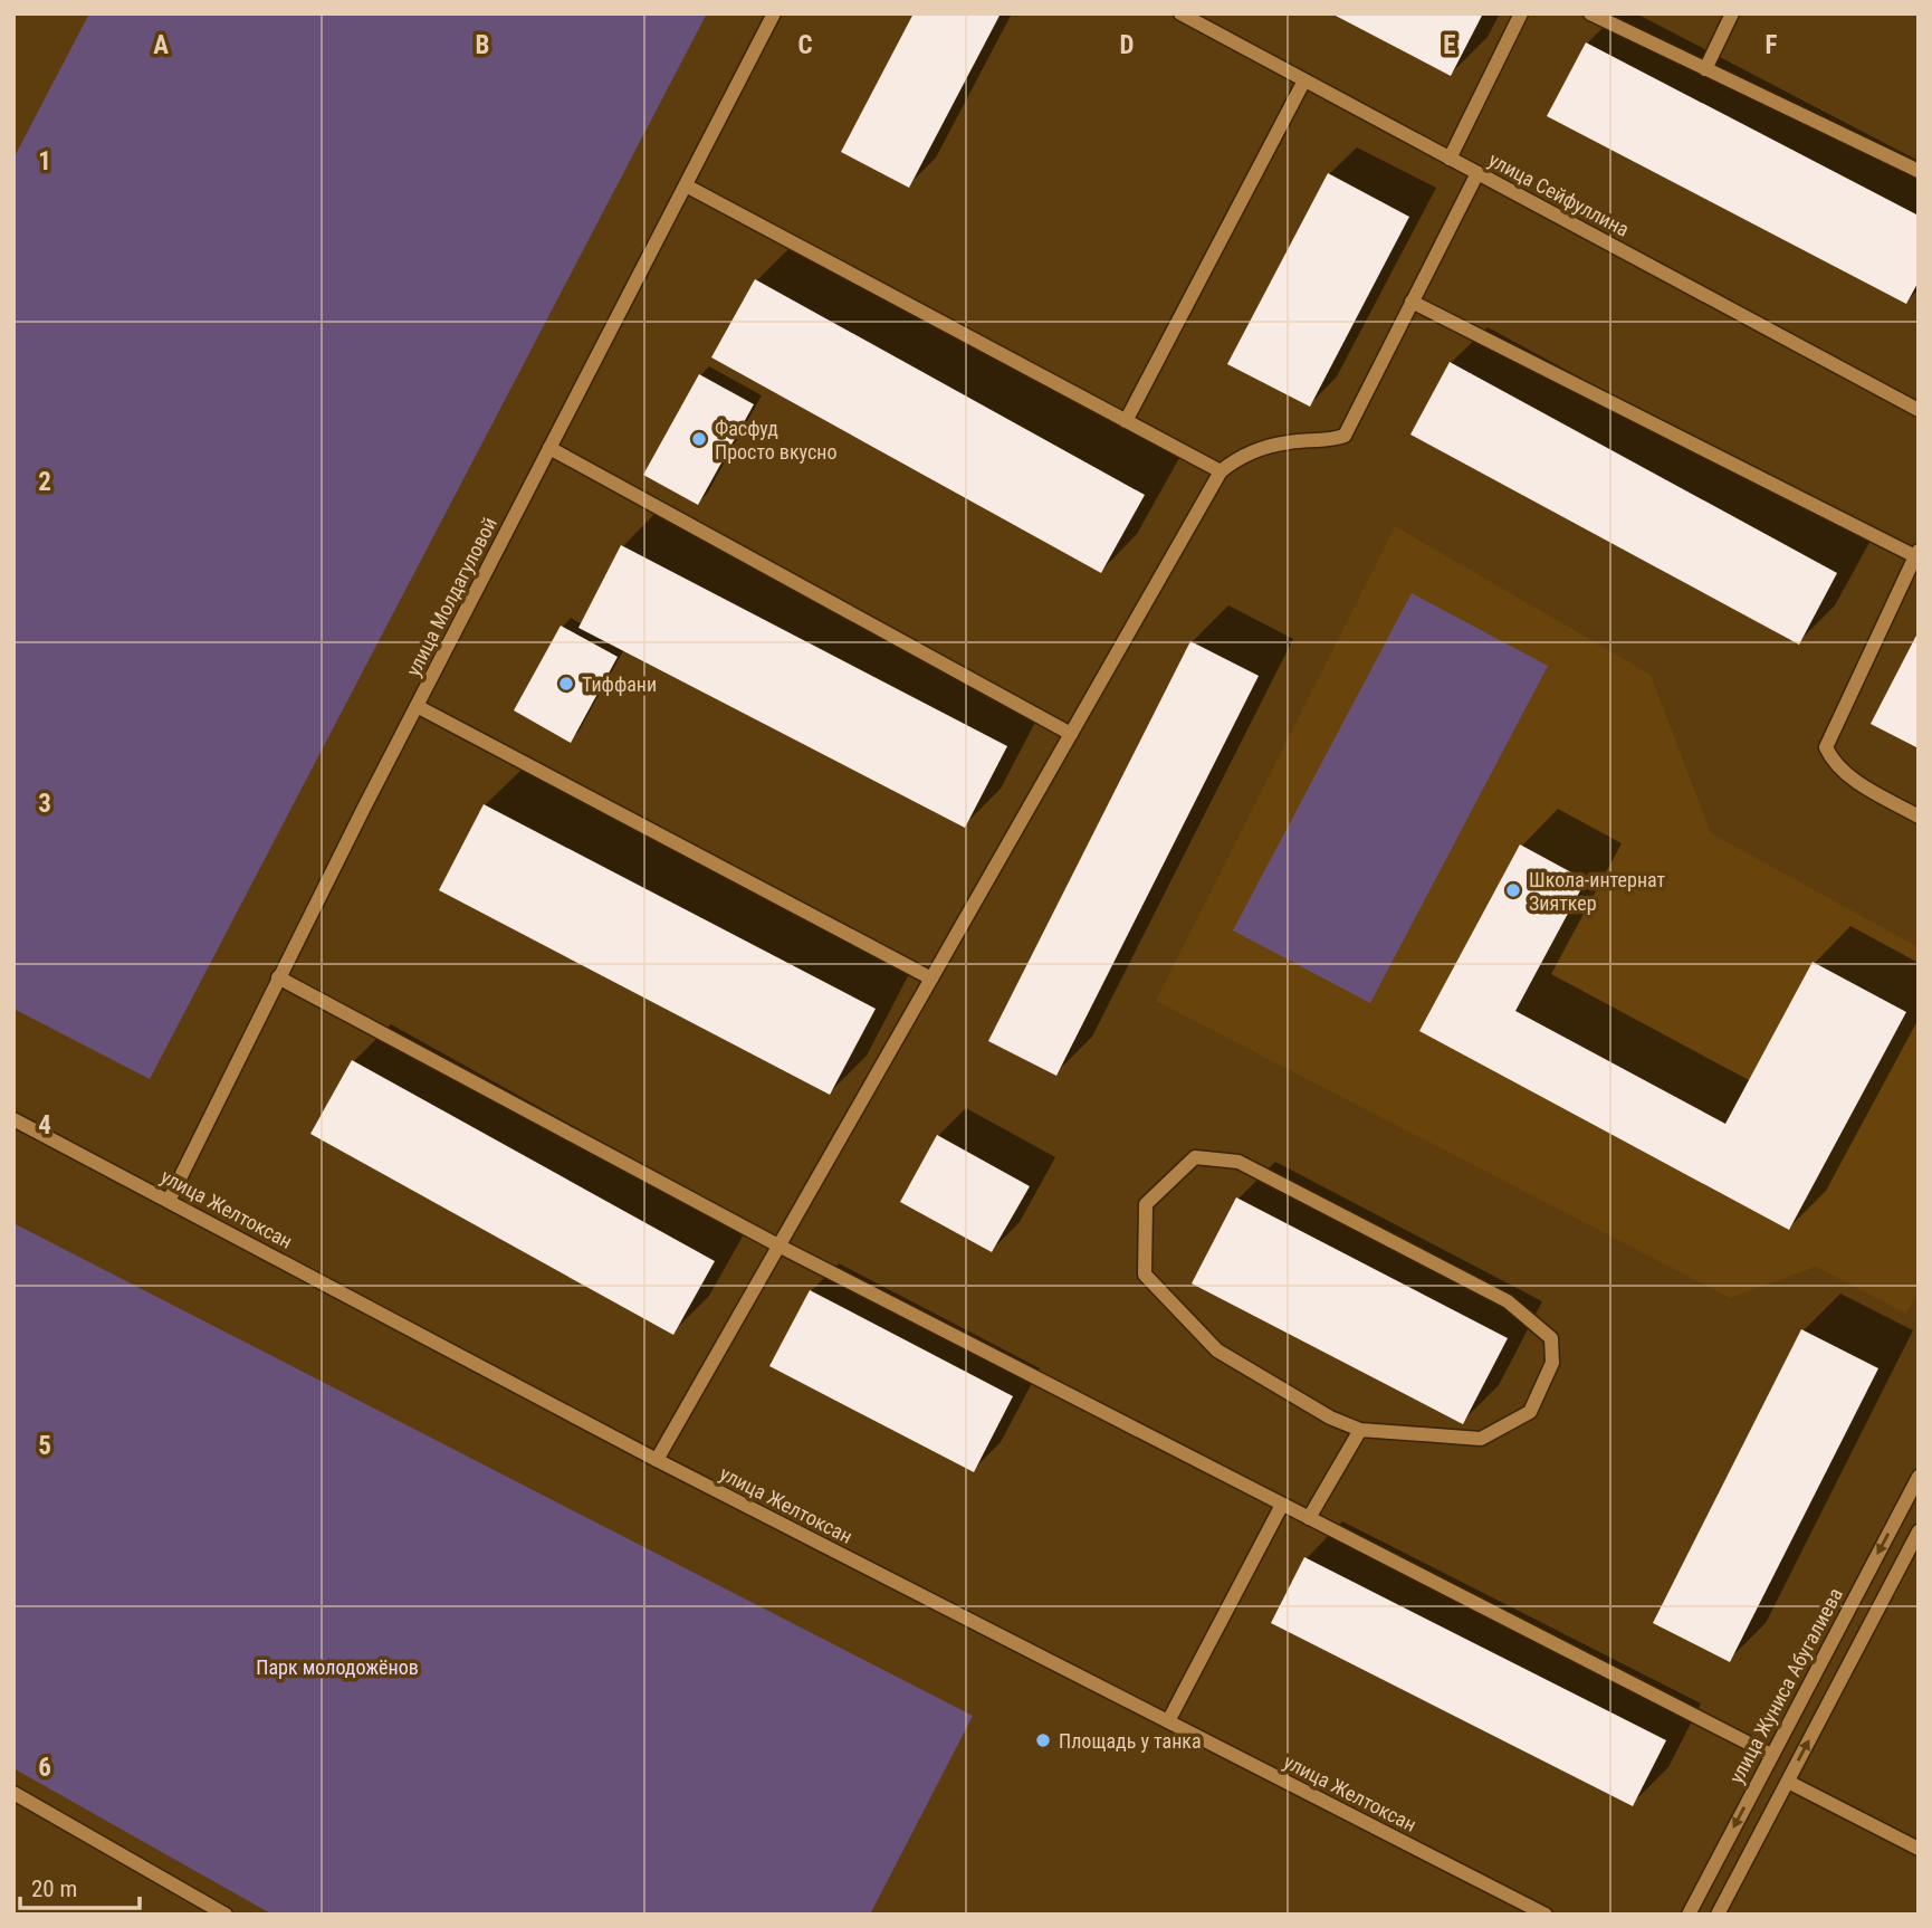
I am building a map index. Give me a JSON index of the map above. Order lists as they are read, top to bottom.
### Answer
{
  "streets": {
    "street": [
      "улица Сейфуллина",
      "улица Молдагуловой",
      "улица Желтоксан",
      "улица Жуниса Абугалиева"
    ]
  },
  "crossings": [
    ["улица Молдагуловой", "улица Желтоксан"]
  ],
  "parks": ["Парк молодожёнов"],
  "places": [
    "Фасфуд Просто вкусно",
    "Тиффани",
    "Школа-интернат Зияткер",
    "Площадь у танка"
  ],
  "scale_bar": "20 m",
  "grid": {
    "columns": [
      "A",
      "B",
      "C",
      "D",
      "E",
      "F"
    ],
    "rows": [
      "1",
      "2",
      "3",
      "4",
      "5",
      "6"
    ]
  }
}
